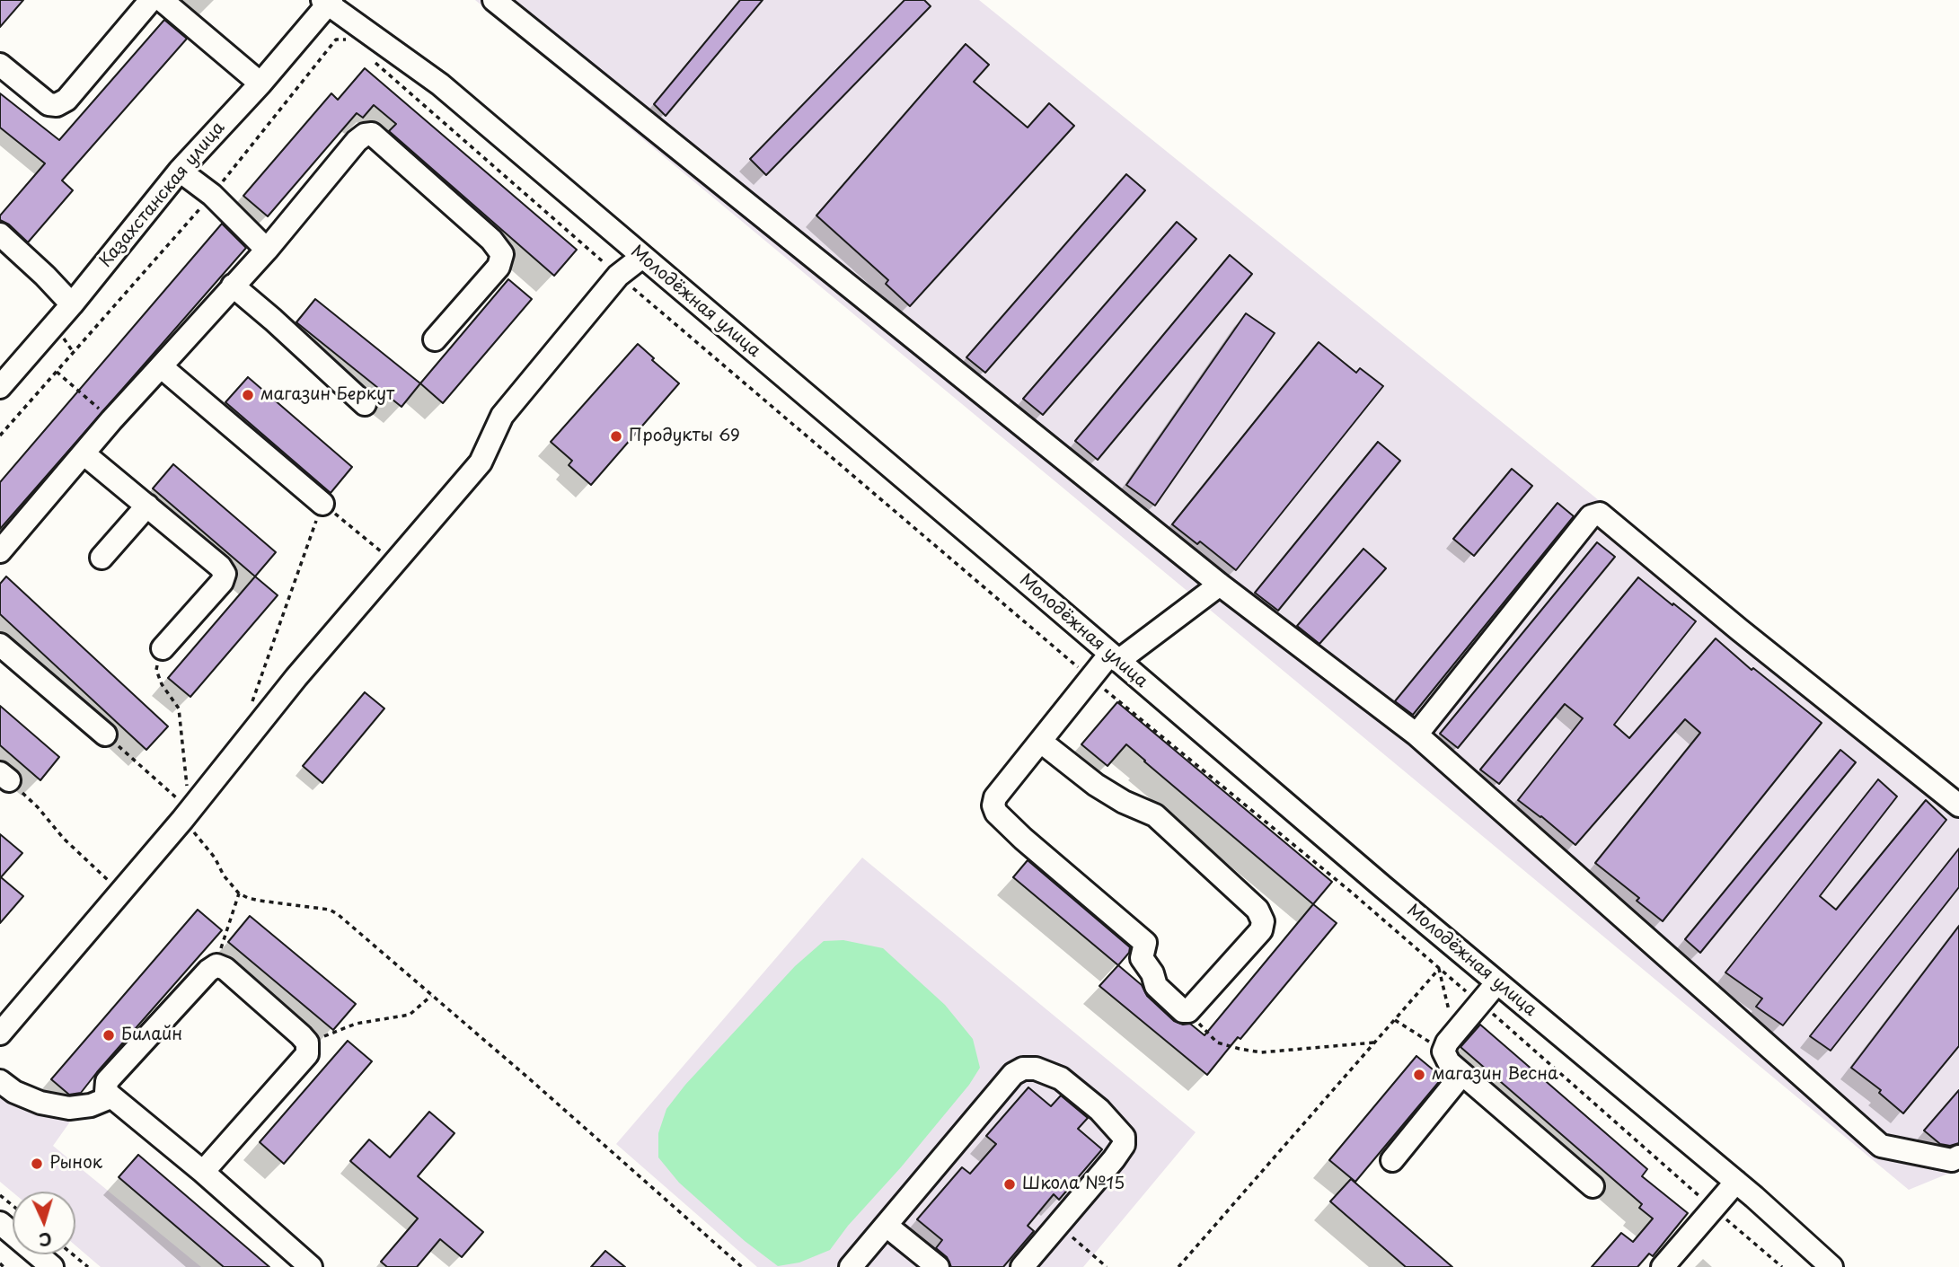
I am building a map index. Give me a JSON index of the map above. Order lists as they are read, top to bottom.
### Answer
{
  "streets": {
    "street": ["Казахстанская улица", "Молодёжная улица"]
  },
  "crossings": [
    ["Казахстанская улица", "Молодёжная улица"]
  ],
  "places": [
    "магазин Беркут",
    "Продукты 69",
    "Билайн",
    "магазин Весна",
    "Рынок",
    "Школа №15"
  ],
  "north": "bottom"
}
